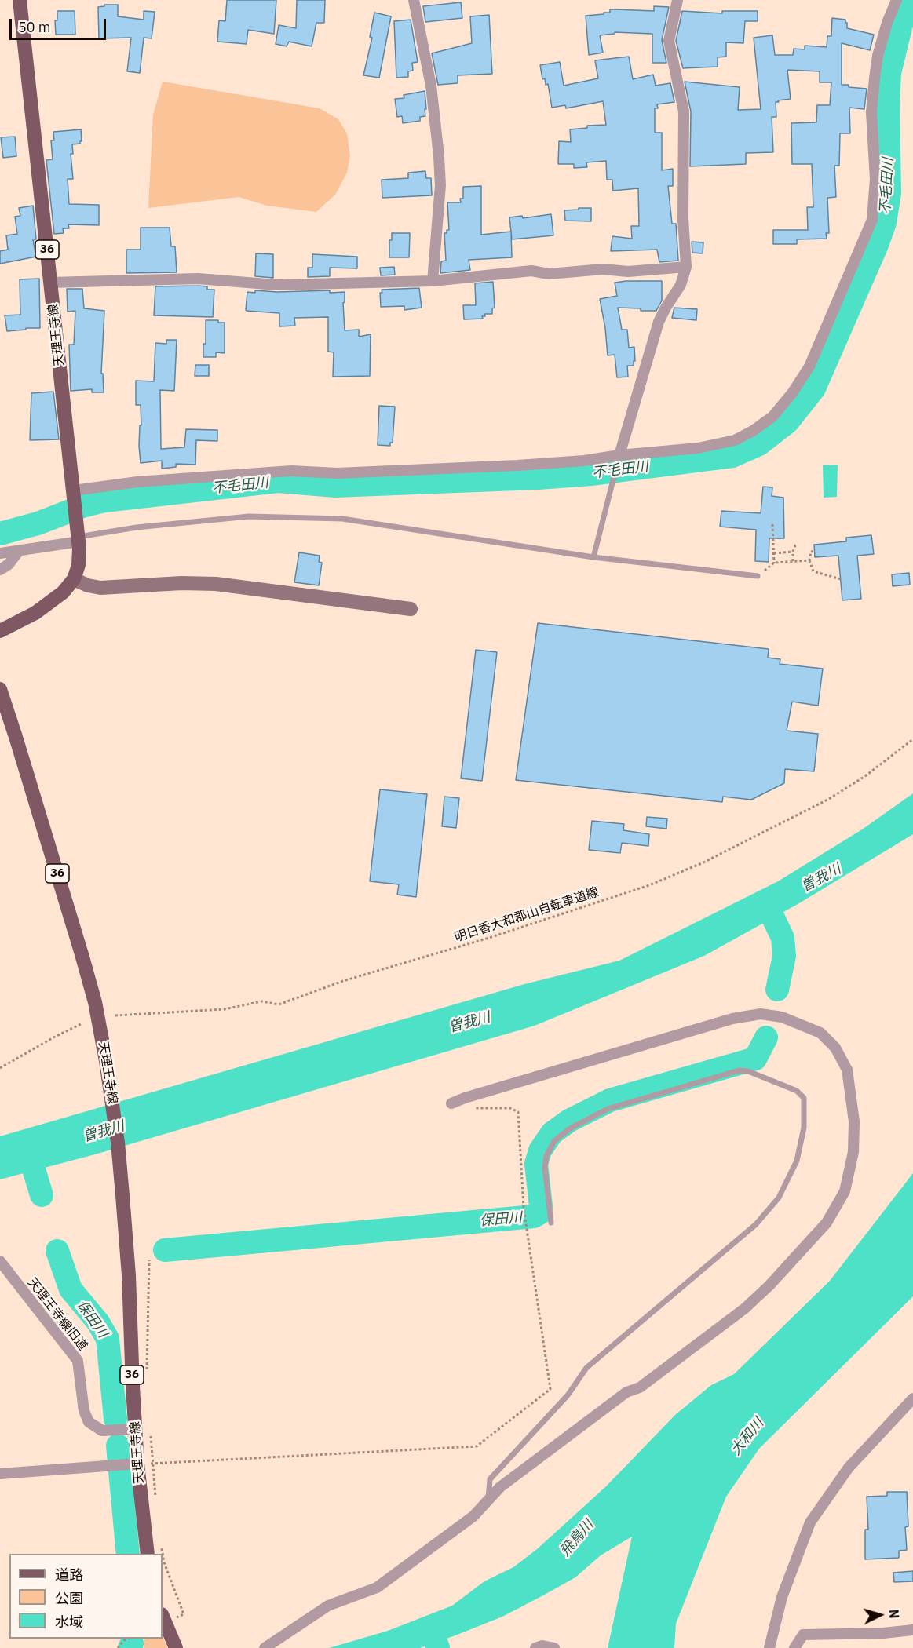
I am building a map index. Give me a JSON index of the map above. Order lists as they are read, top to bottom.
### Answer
{
  "streets": {
    "main road": ["36", "天理王寺線"],
    "street": ["天理王寺線旧道"],
    "path": ["明日香大和郡山自転車道線"]
  },
  "crossings": [
    ["天理王寺線", "天理王寺線旧道"]
  ],
  "water": [
    "不毛田川",
    "曽我川",
    "保田川",
    "大和川",
    "飛鳥川"
  ],
  "legend": ["道路", "公園", "水域"],
  "scale_bar": "50 m",
  "north": "right"
}
